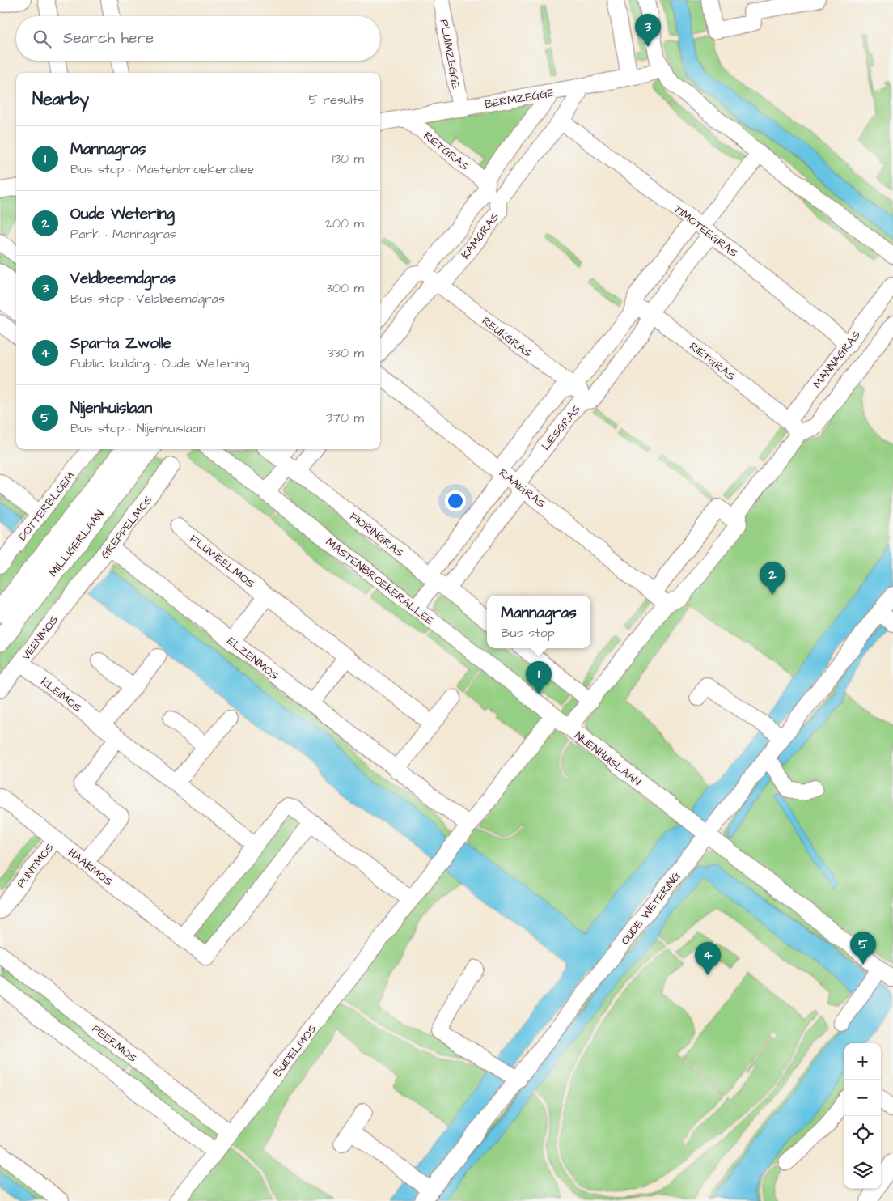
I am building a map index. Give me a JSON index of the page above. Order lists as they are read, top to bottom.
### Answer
{
  "streets": {
    "main road": ["MILLIGERLAAN"],
    "street": [
      "PLUIMZEGGE",
      "BERMZEGGE",
      "RIETGRAS",
      "TIMOTEEGRAS",
      "KAMGRAS",
      "REUKGRAS",
      "MANNAGRAS",
      "LIESGRAS",
      "RAAIGRAS",
      "DOTTERBLOEM",
      "GREPPELMOS",
      "FIORINGRAS",
      "FLUWEELMOS",
      "MASTENBROEKERALLEE",
      "VEENMOS",
      "ELZENMOS",
      "KLEIMOS",
      "NIJENHUISLAAN",
      "PUNTMOS",
      "HAAKMOS",
      "OUDE WETERING",
      "PEERMOS",
      "BUIDELMOS"
    ]
  },
  "crossings": [
    ["PLUIMZEGGE", "BERMZEGGE"],
    ["BERMZEGGE", "RIETGRAS"],
    ["BERMZEGGE", "KAMGRAS"],
    ["RIETGRAS", "KAMGRAS"],
    ["RIETGRAS", "MANNAGRAS"],
    ["RIETGRAS", "LIESGRAS"],
    ["TIMOTEEGRAS", "KAMGRAS"],
    ["TIMOTEEGRAS", "MANNAGRAS"],
    ["TIMOTEEGRAS", "LIESGRAS"],
    ["KAMGRAS", "REUKGRAS"],
    ["REUKGRAS", "LIESGRAS"],
    ["MANNAGRAS", "RAAIGRAS"],
    ["MANNAGRAS", "NIJENHUISLAAN"],
    ["LIESGRAS", "RAAIGRAS"],
    ["LIESGRAS", "FIORINGRAS"],
    ["LIESGRAS", "MASTENBROEKERALLEE"],
    ["GREPPELMOS", "VEENMOS"],
    ["GREPPELMOS", "ELZENMOS"],
    ["MASTENBROEKERALLEE", "NIJENHUISLAAN"],
    ["VEENMOS", "KLEIMOS"],
    ["NIJENHUISLAAN", "OUDE WETERING"],
    ["PUNTMOS", "HAAKMOS"],
    ["PEERMOS", "BUIDELMOS"]
  ],
  "page": {
    "pins": [
      "3",
      "2",
      "1",
      "5",
      "4"
    ],
    "search": "Search here",
    "heading": ["Nearby", "5 results"],
    "list": [
      {
        "mark": "1",
        "name": "Mannagras",
        "note": "Bus stop · Mastenbroekerallee",
        "value": "130 m"
      },
      {
        "mark": "2",
        "name": "Oude Wetering",
        "note": "Park · Mannagras",
        "value": "200 m"
      },
      {
        "mark": "3",
        "name": "Veldbeemdgras",
        "note": "Bus stop · Veldbeemdgras",
        "value": "300 m"
      },
      {
        "mark": "4",
        "name": "Sparta Zwolle",
        "note": "Public building · Oude Wetering",
        "value": "330 m"
      },
      {
        "mark": "5",
        "name": "Nijenhuislaan",
        "note": "Bus stop · Nijenhuislaan",
        "value": "370 m"
      }
    ],
    "popup": ["Mannagras", "Bus stop"],
    "map_buttons": ["+", "−"]
  }
}
